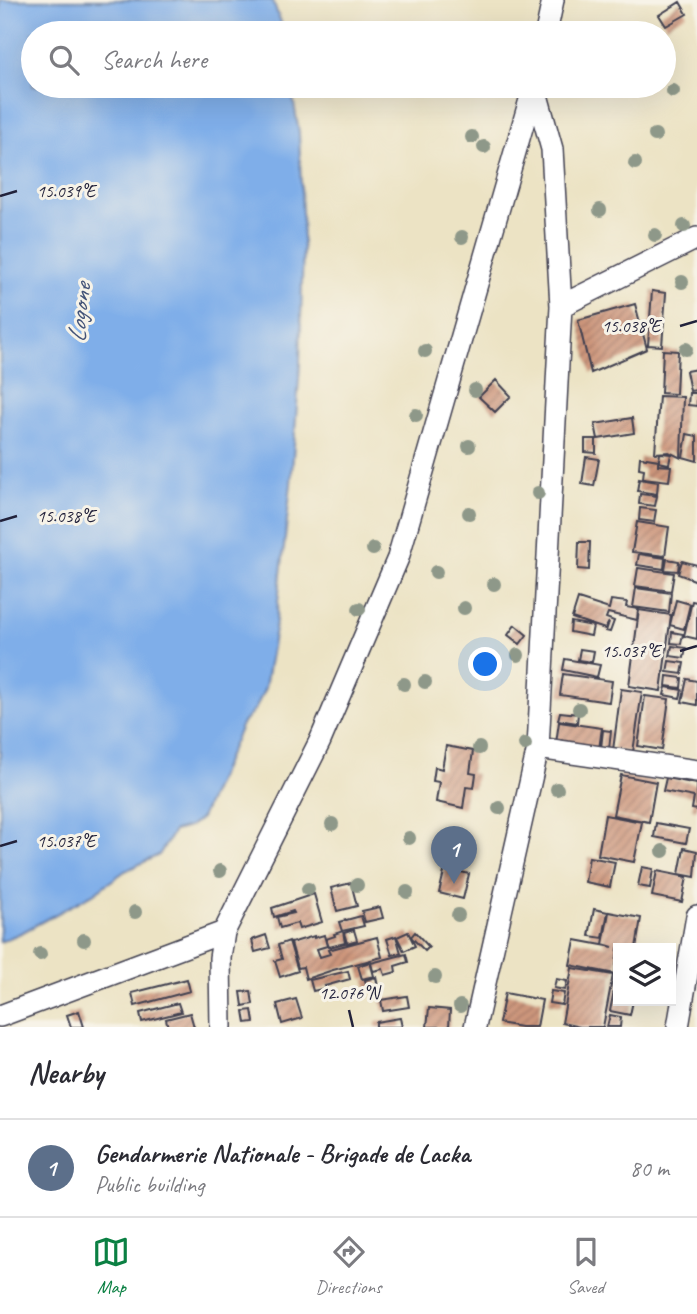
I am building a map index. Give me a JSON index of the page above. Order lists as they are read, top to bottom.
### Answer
{
  "water": ["Logone"],
  "page": {
    "search": "Search here",
    "pins": "1",
    "heading": "Nearby",
    "list": [
      {
        "mark": "1",
        "name": "Gendarmerie Nationale - Brigade de Lacka",
        "note": "Public building",
        "value": "80 m"
      }
    ],
    "nav": ["Map", "Directions", "Saved"]
  },
  "coordinates": [
    "15.039°E",
    "15.038°E",
    "15.037°E",
    "12.076°N"
  ]
}
